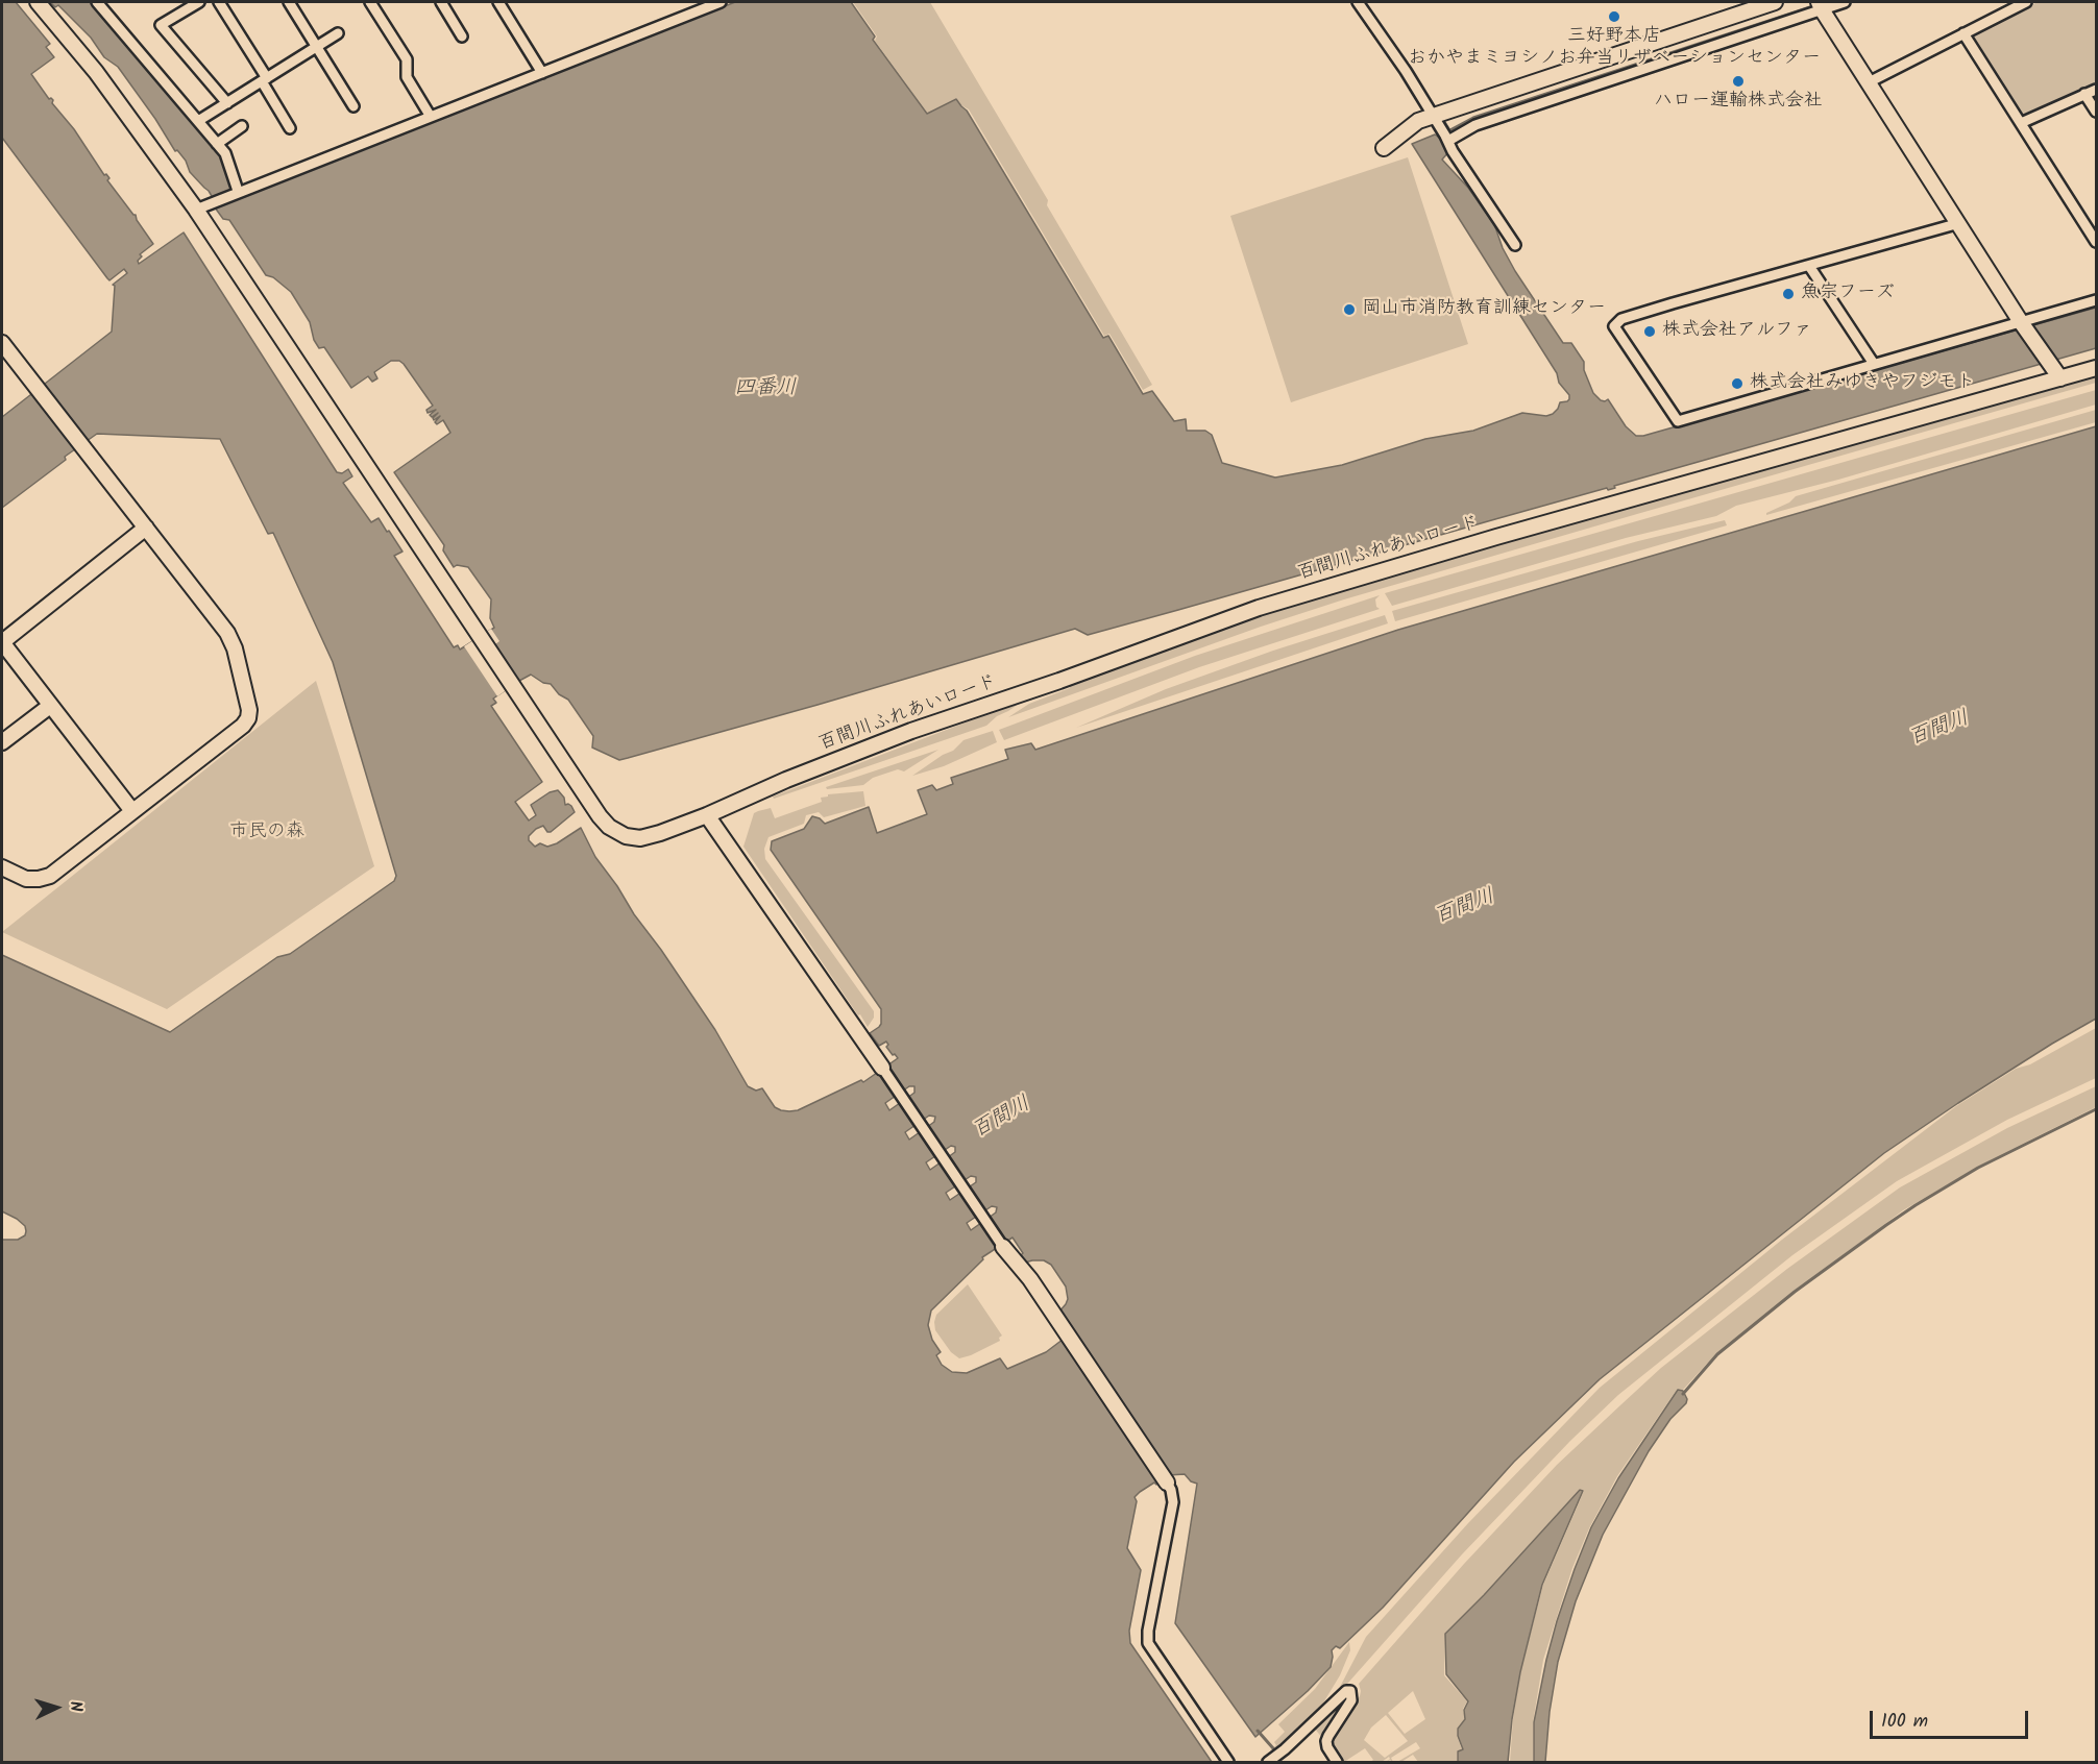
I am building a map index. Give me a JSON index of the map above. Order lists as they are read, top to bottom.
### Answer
{
  "streets": {
    "street": ["百間川ふれあいロード"]
  },
  "water": ["四番川", "百間川"],
  "parks": ["市民の森"],
  "places": [
    "三好野本店 おかやまミヨシノお弁当リザベーションセンター",
    "ハロー運輸株式会社",
    "魚宗フーズ",
    "岡山市消防教育訓練センター",
    "株式会社アルファ",
    "株式会社みゆきやフジモト"
  ],
  "scale_bar": "100 m",
  "north": "right"
}
